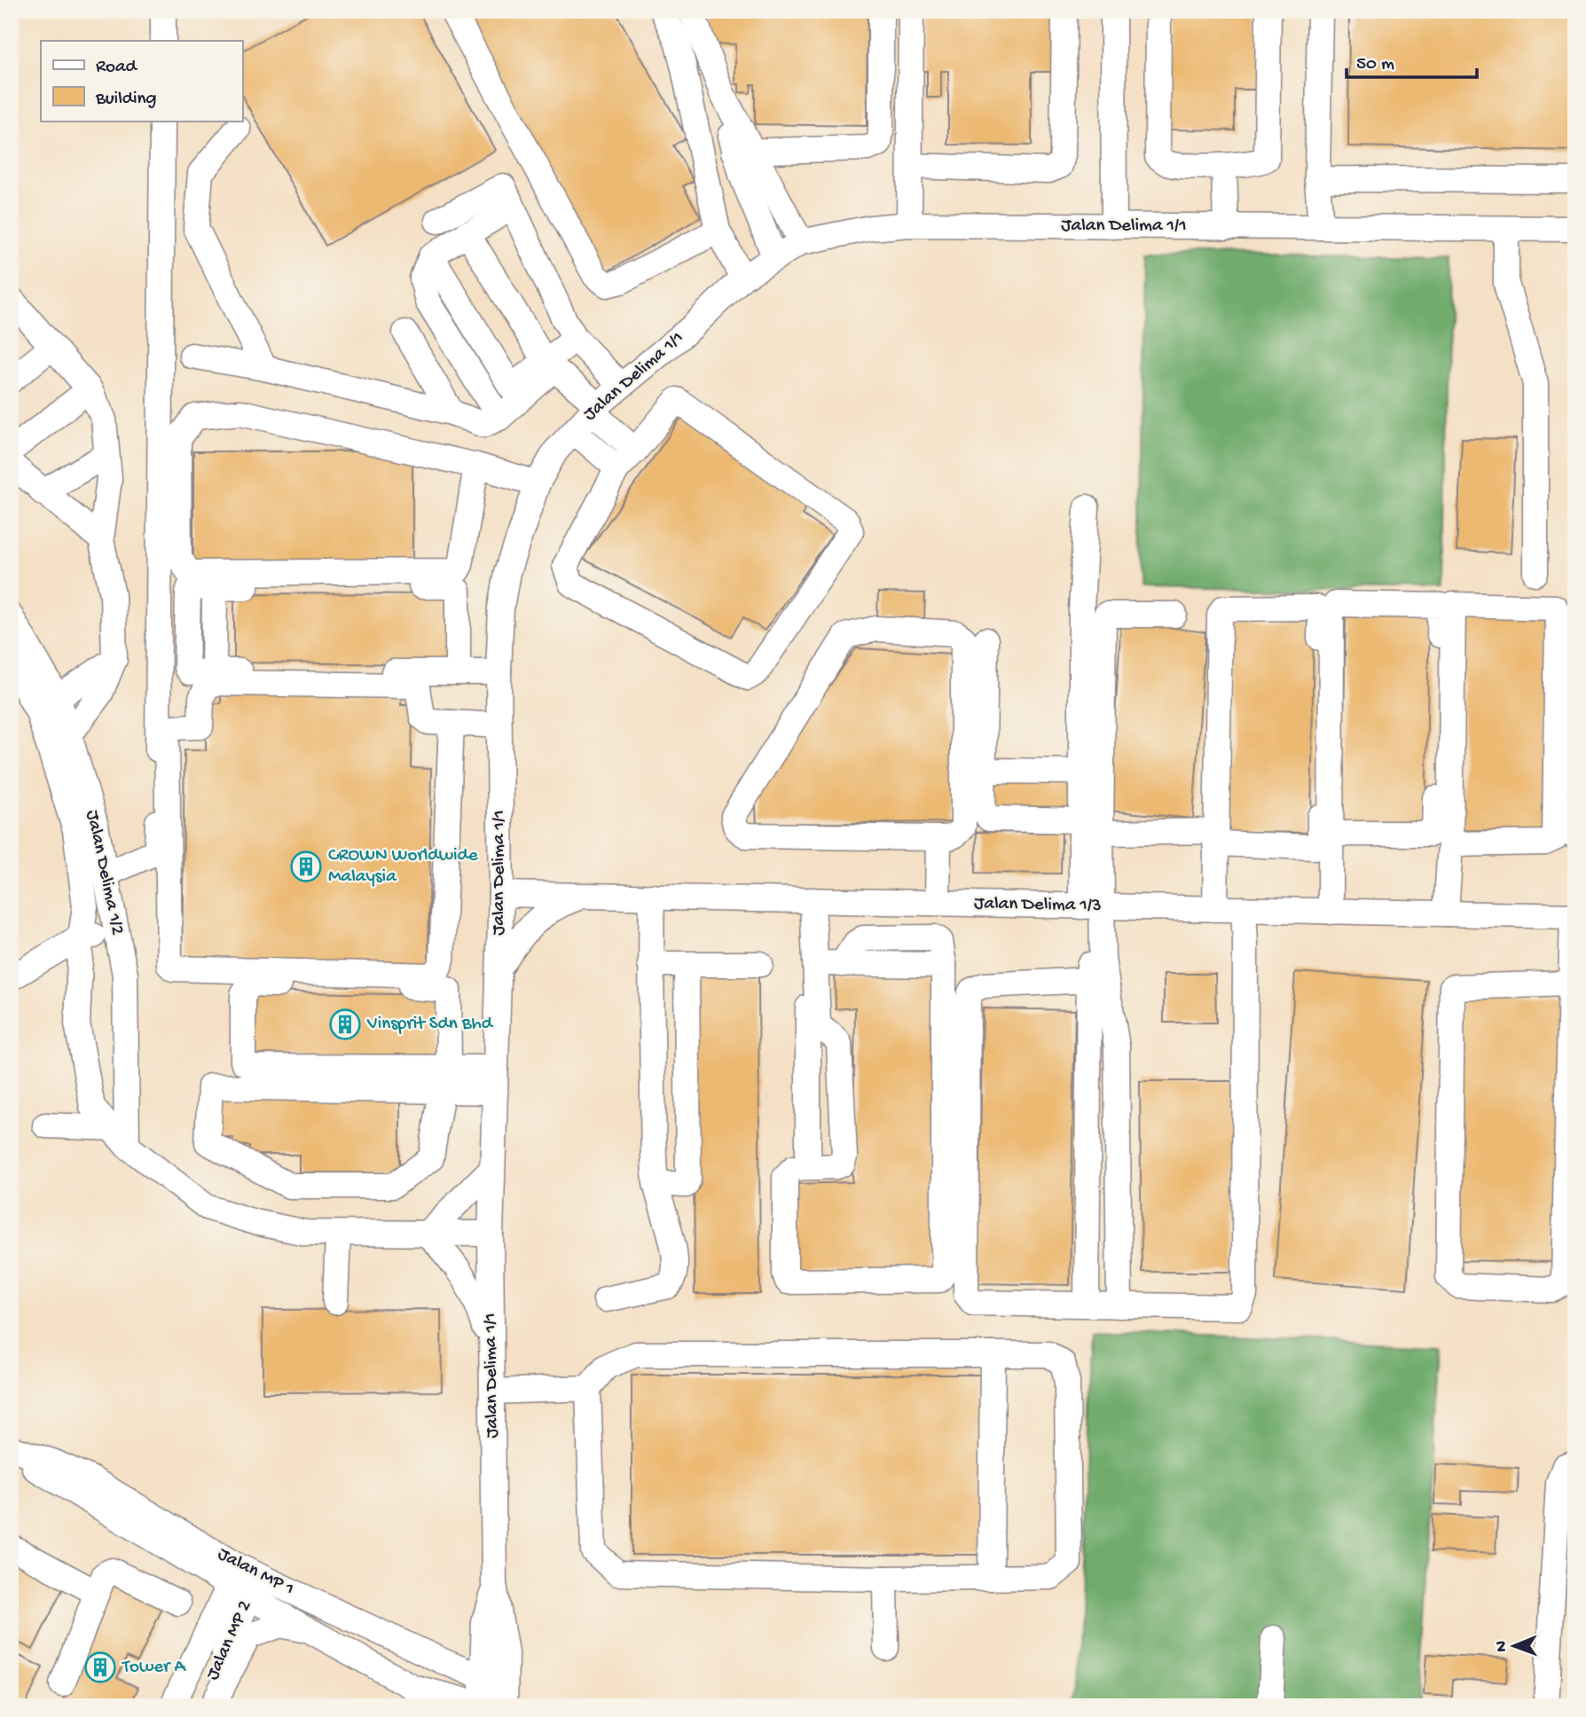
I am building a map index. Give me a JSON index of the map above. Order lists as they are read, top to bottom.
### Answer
{
  "streets": {
    "street": [
      "Jalan Delima 1/1",
      "Jalan Delima 1/2",
      "Jalan Delima 1/3",
      "Jalan MP 1",
      "Jalan MP 2"
    ]
  },
  "crossings": [
    ["Jalan Delima 1/1", "Jalan Delima 1/2"],
    ["Jalan Delima 1/1", "Jalan Delima 1/3"],
    ["Jalan Delima 1/1", "Jalan MP 1"],
    ["Jalan MP 1", "Jalan MP 2"]
  ],
  "places": {
    "building": ["CROWN Worldwide Malaysia", "Vinsprit Sdn Bhd", "Tower A"]
  },
  "legend": ["Road", "Building"],
  "scale_bar": "50 m",
  "north": "left"
}
